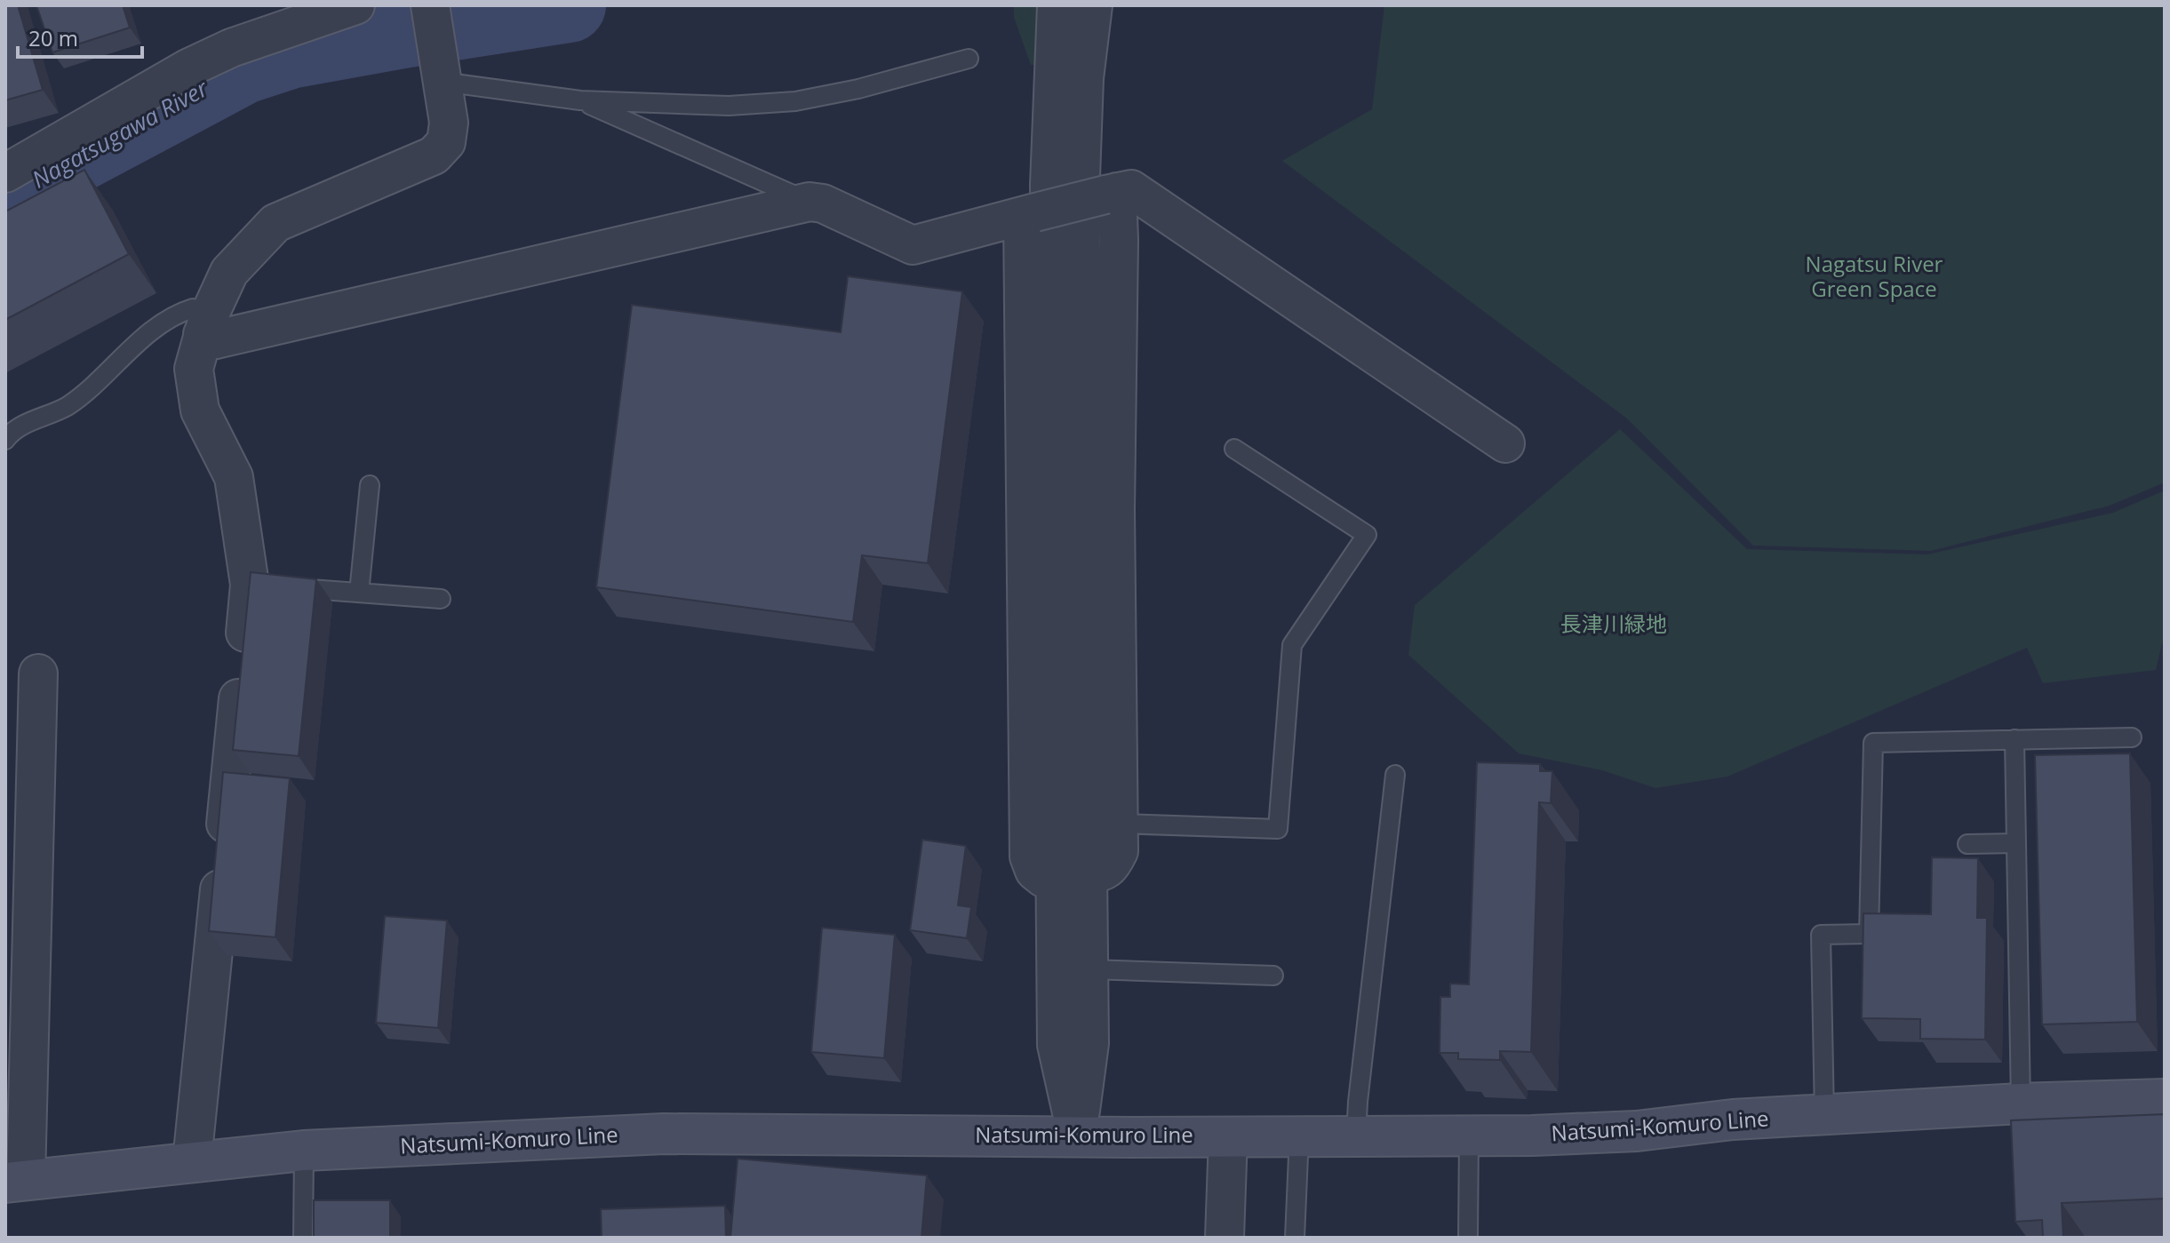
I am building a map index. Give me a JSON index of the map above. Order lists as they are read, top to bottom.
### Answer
{
  "streets": {
    "main road": ["Natsumi-Komuro Line"]
  },
  "water": ["Nagatsugawa River"],
  "parks": ["Nagatsu River Green Space", "長津川緑地"],
  "scale_bar": "20 m"
}
